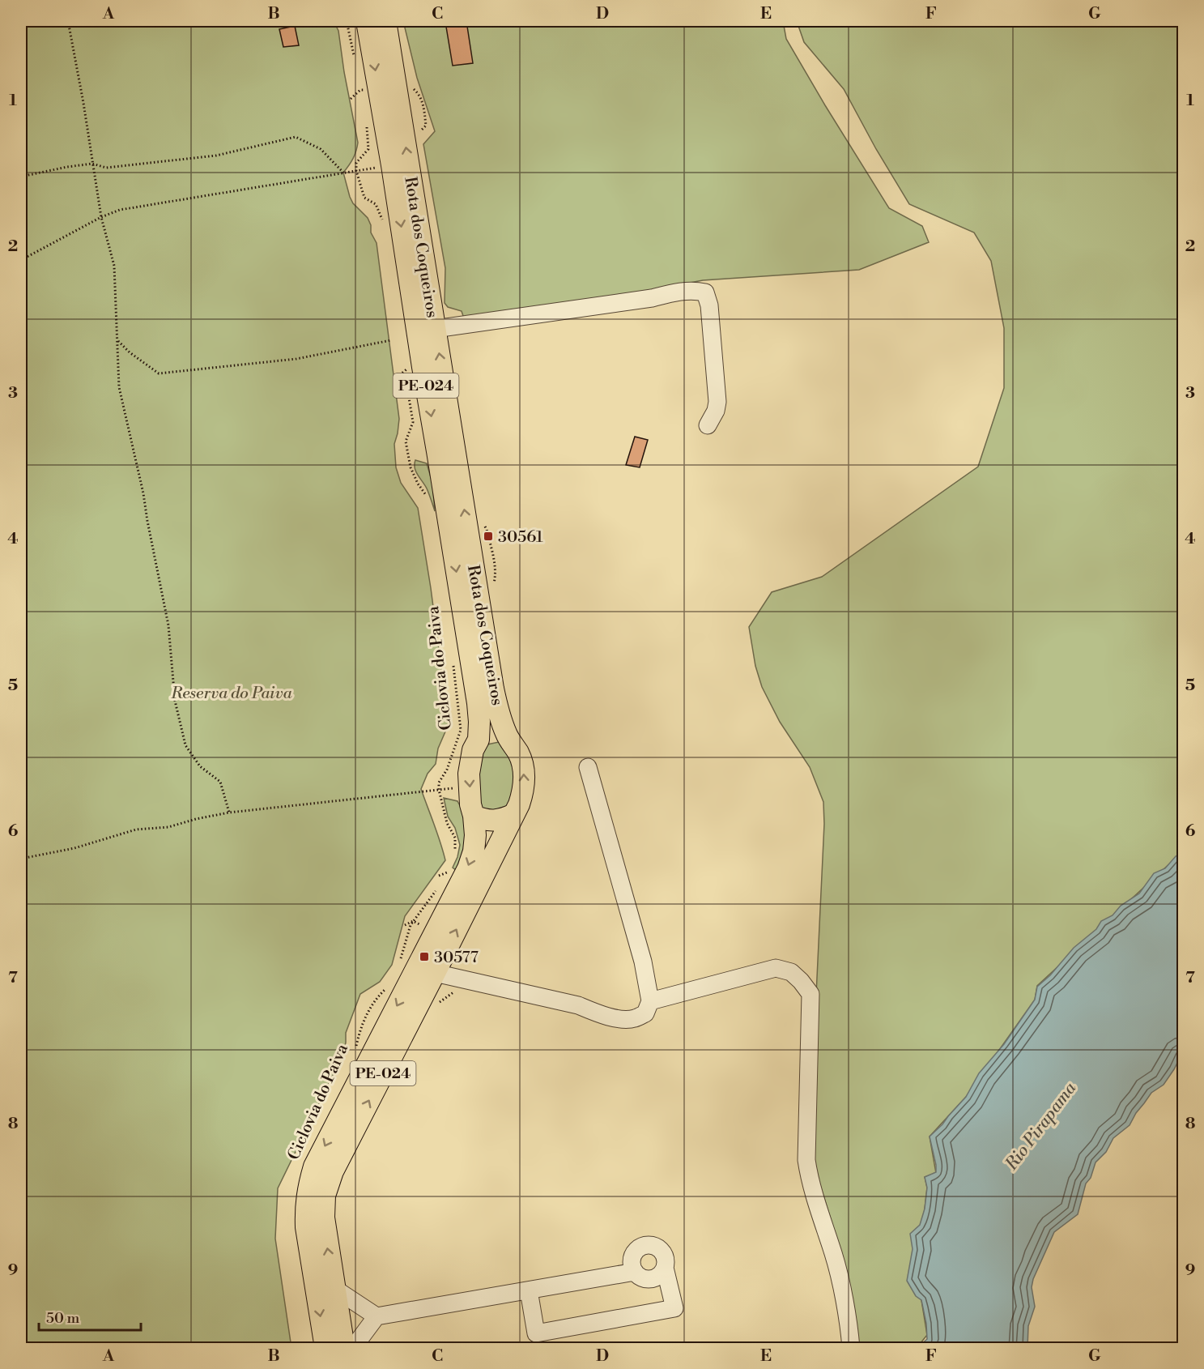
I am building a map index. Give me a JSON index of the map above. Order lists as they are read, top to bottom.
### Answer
{
  "streets": {
    "main road": ["Rota dos Coqueiros", "PE-024"],
    "path": ["Ciclovia do Paiva"]
  },
  "water": ["Rio Pirapama"],
  "parks": ["Reserva do Paiva"],
  "places": {
    "transit": ["30561", "30577"]
  },
  "scale_bar": "50 m",
  "grid": {
    "columns": [
      "A",
      "B",
      "C",
      "D",
      "E",
      "F",
      "G"
    ],
    "rows": [
      "1",
      "2",
      "3",
      "4",
      "5",
      "6",
      "7",
      "8",
      "9"
    ]
  }
}
